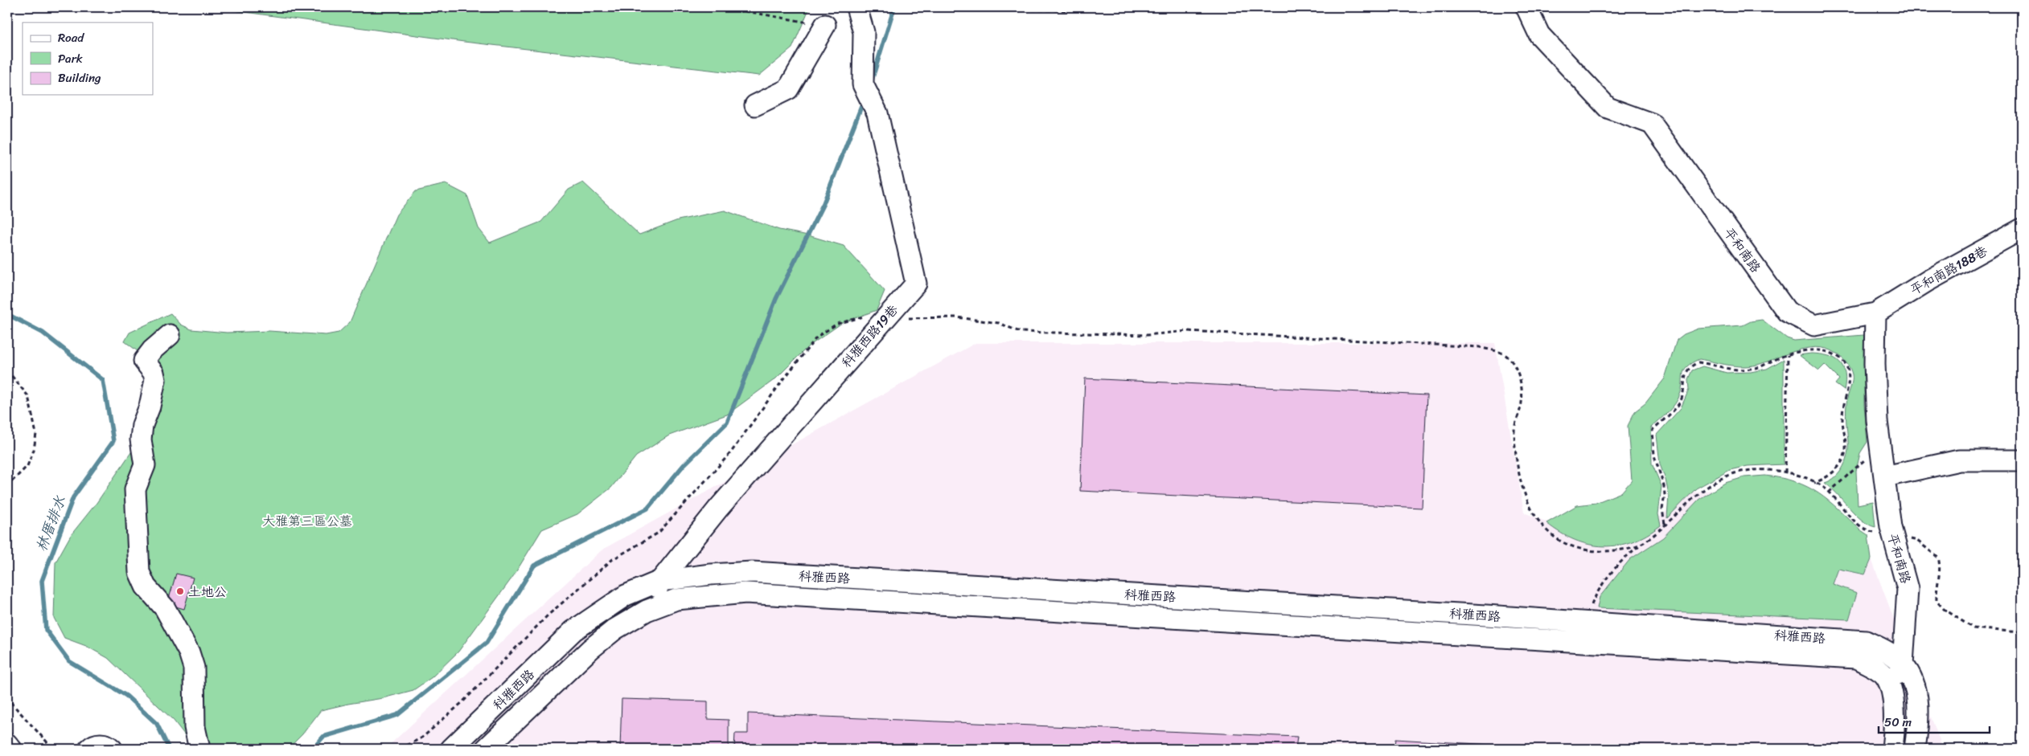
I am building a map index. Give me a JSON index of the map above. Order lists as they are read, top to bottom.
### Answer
{
  "streets": {
    "street": [
      "平和南路",
      "平和南路188巷",
      "科雅西路19巷",
      "科雅西路"
    ]
  },
  "crossings": [
    ["平和南路", "平和南路188巷"],
    ["平和南路", "科雅西路"],
    ["科雅西路19巷", "科雅西路"]
  ],
  "water": ["林厝排水"],
  "parks": ["大雅第三區公墓"],
  "places": ["土地公"],
  "legend": ["Road", "Park", "Building"],
  "scale_bar": "50 m"
}
